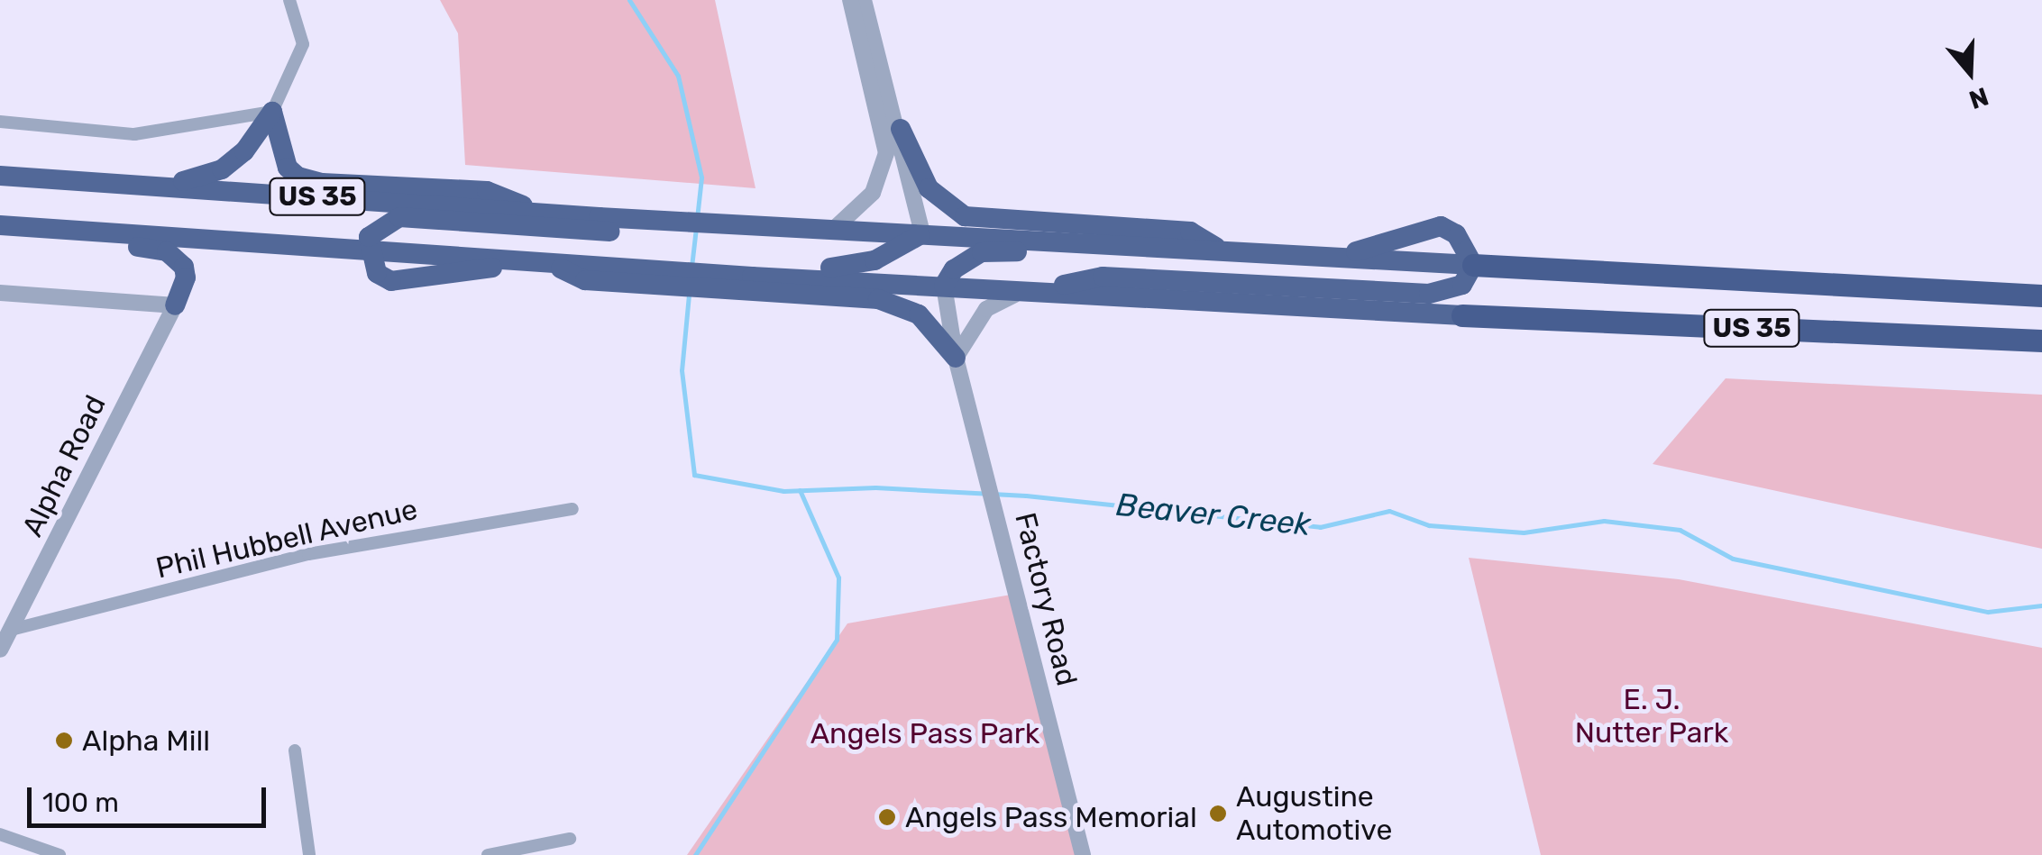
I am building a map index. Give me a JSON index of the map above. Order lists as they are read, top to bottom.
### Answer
{
  "streets": {
    "highway": ["US 35"],
    "street": ["Alpha Road", "Phil Hubbell Avenue", "Factory Road"]
  },
  "crossings": [
    ["US 35", "Factory Road"],
    ["Alpha Road", "Phil Hubbell Avenue"]
  ],
  "water": ["Beaver Creek"],
  "parks": ["E. J. Nutter Park", "Angels Pass Park"],
  "places": ["Alpha Mill", "Augustine Automotive", "Angels Pass Memorial"],
  "scale_bar": "100 m",
  "north": "bottom"
}
